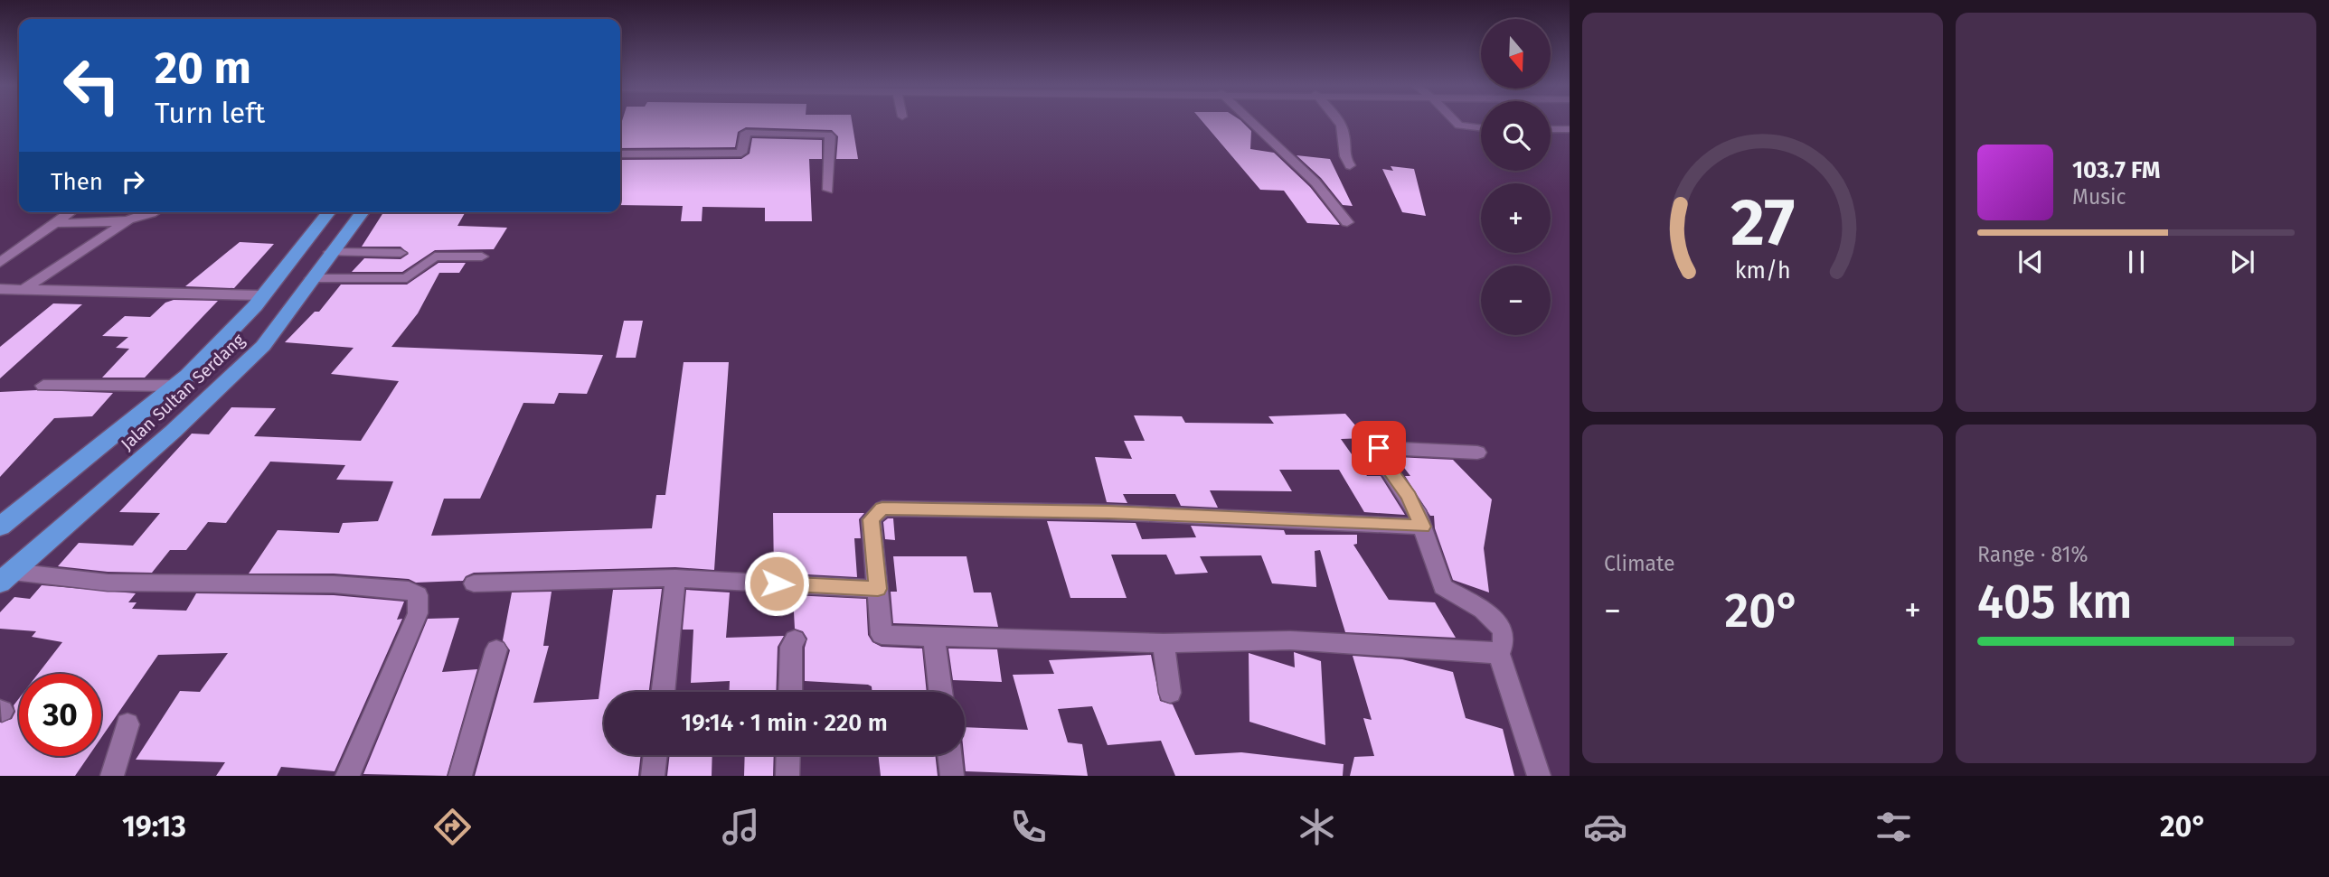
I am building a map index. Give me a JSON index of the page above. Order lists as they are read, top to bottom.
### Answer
{
  "streets": {
    "highway": ["Jalan Sultan Serdang"]
  },
  "north": "bottom",
  "page": {
    "map_buttons": ["+", "−"],
    "turn": ["20 m", "Turn left"],
    "song": ["103.7 FM", "Music"],
    "then": "Then",
    "tile": [
      "Climate",
      ["Range · 81%", "405 km"]
    ],
    "heat": ["−", "20°", "+"],
    "limit": "30",
    "trip": "19:14 · 1 min · 220 m",
    "tabs": ["19:13", "20°"],
    "gauge": ["27", "km/h"]
  }
}
